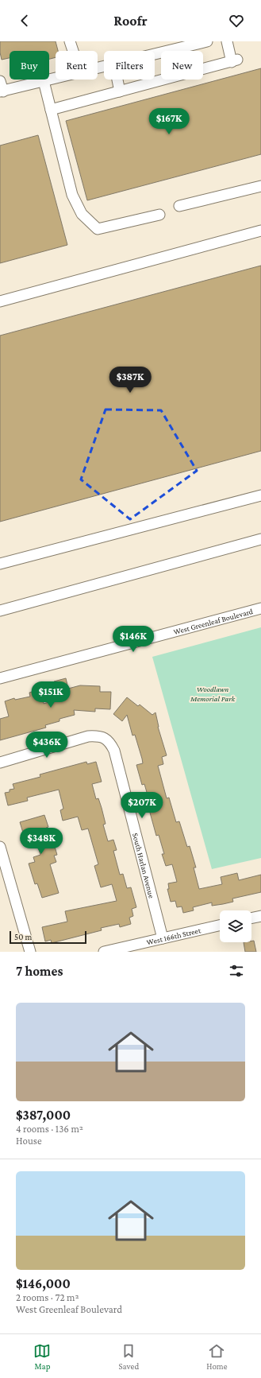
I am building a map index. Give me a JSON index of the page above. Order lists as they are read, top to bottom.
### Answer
{
  "streets": {
    "street": ["West Greenleaf Boulevard", "South Harlan Avenue", "West 166th Street"]
  },
  "crossings": [
    ["South Harlan Avenue", "West 166th Street"]
  ],
  "parks": ["Woodlawn Memorial Park"],
  "scale_bar": "50 m",
  "page": {
    "header": "Roofr",
    "chip": [
      "Buy",
      "Rent",
      "Filters",
      "New"
    ],
    "price": [
      "$167K",
      "$387K",
      "$146K",
      "$151K",
      "$436K",
      "$207K",
      "$348K"
    ],
    "scale": "50 m",
    "heading": "7 homes",
    "list": [
      {
        "name": "$387,000",
        "note": "4 rooms · 136 m² · House"
      },
      {
        "name": "$146,000",
        "note": "2 rooms · 72 m² · West Greenleaf Boulevard"
      }
    ],
    "tabs": ["Map", "Saved", "Home"]
  }
}
